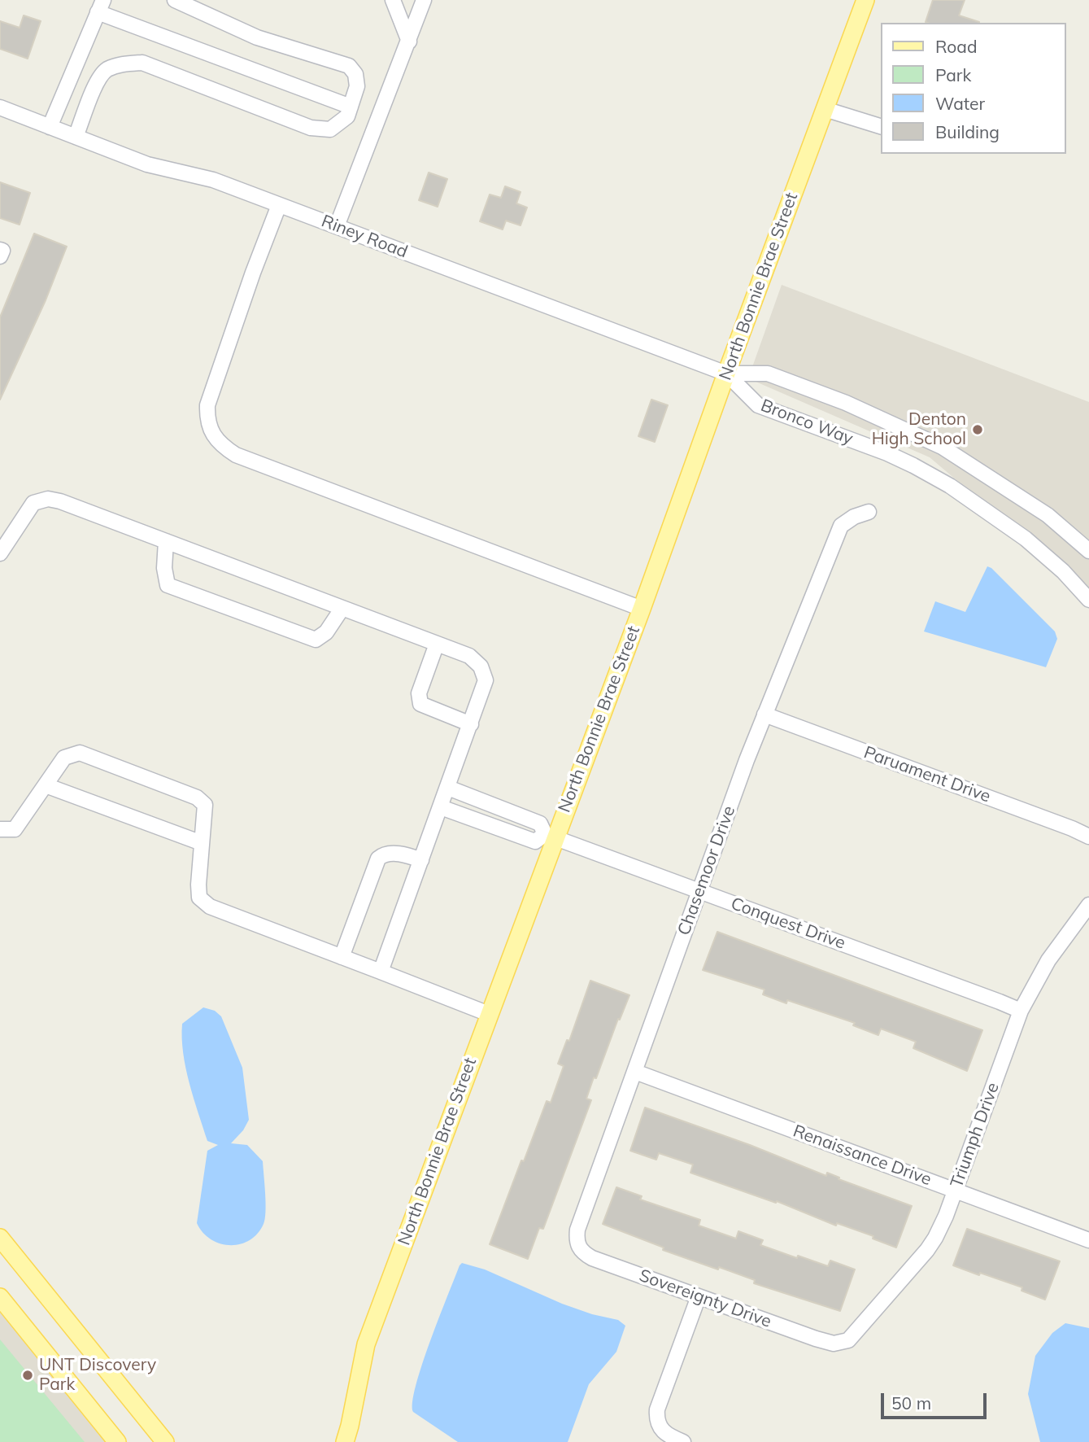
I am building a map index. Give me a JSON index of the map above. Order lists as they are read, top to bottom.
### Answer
{
  "streets": {
    "main road": ["North Bonnie Brae Street"],
    "street": [
      "Riney Road",
      "Bronco Way",
      "Paruament Drive",
      "Chasemoor Drive",
      "Conquest Drive",
      "Triumph Drive",
      "Renaissance Drive",
      "Sovereignty Drive"
    ]
  },
  "crossings": [
    ["Riney Road", "North Bonnie Brae Street"],
    ["Riney Road", "Bronco Way"],
    ["North Bonnie Brae Street", "Bronco Way"],
    ["North Bonnie Brae Street", "Conquest Drive"],
    ["Paruament Drive", "Chasemoor Drive"],
    ["Chasemoor Drive", "Conquest Drive"],
    ["Chasemoor Drive", "Renaissance Drive"],
    ["Chasemoor Drive", "Sovereignty Drive"],
    ["Conquest Drive", "Triumph Drive"],
    ["Triumph Drive", "Renaissance Drive"],
    ["Triumph Drive", "Sovereignty Drive"]
  ],
  "places": ["Denton High School", "UNT Discovery Park"],
  "legend": [
    "Road",
    "Park",
    "Water",
    "Building"
  ],
  "scale_bar": "50 m"
}
